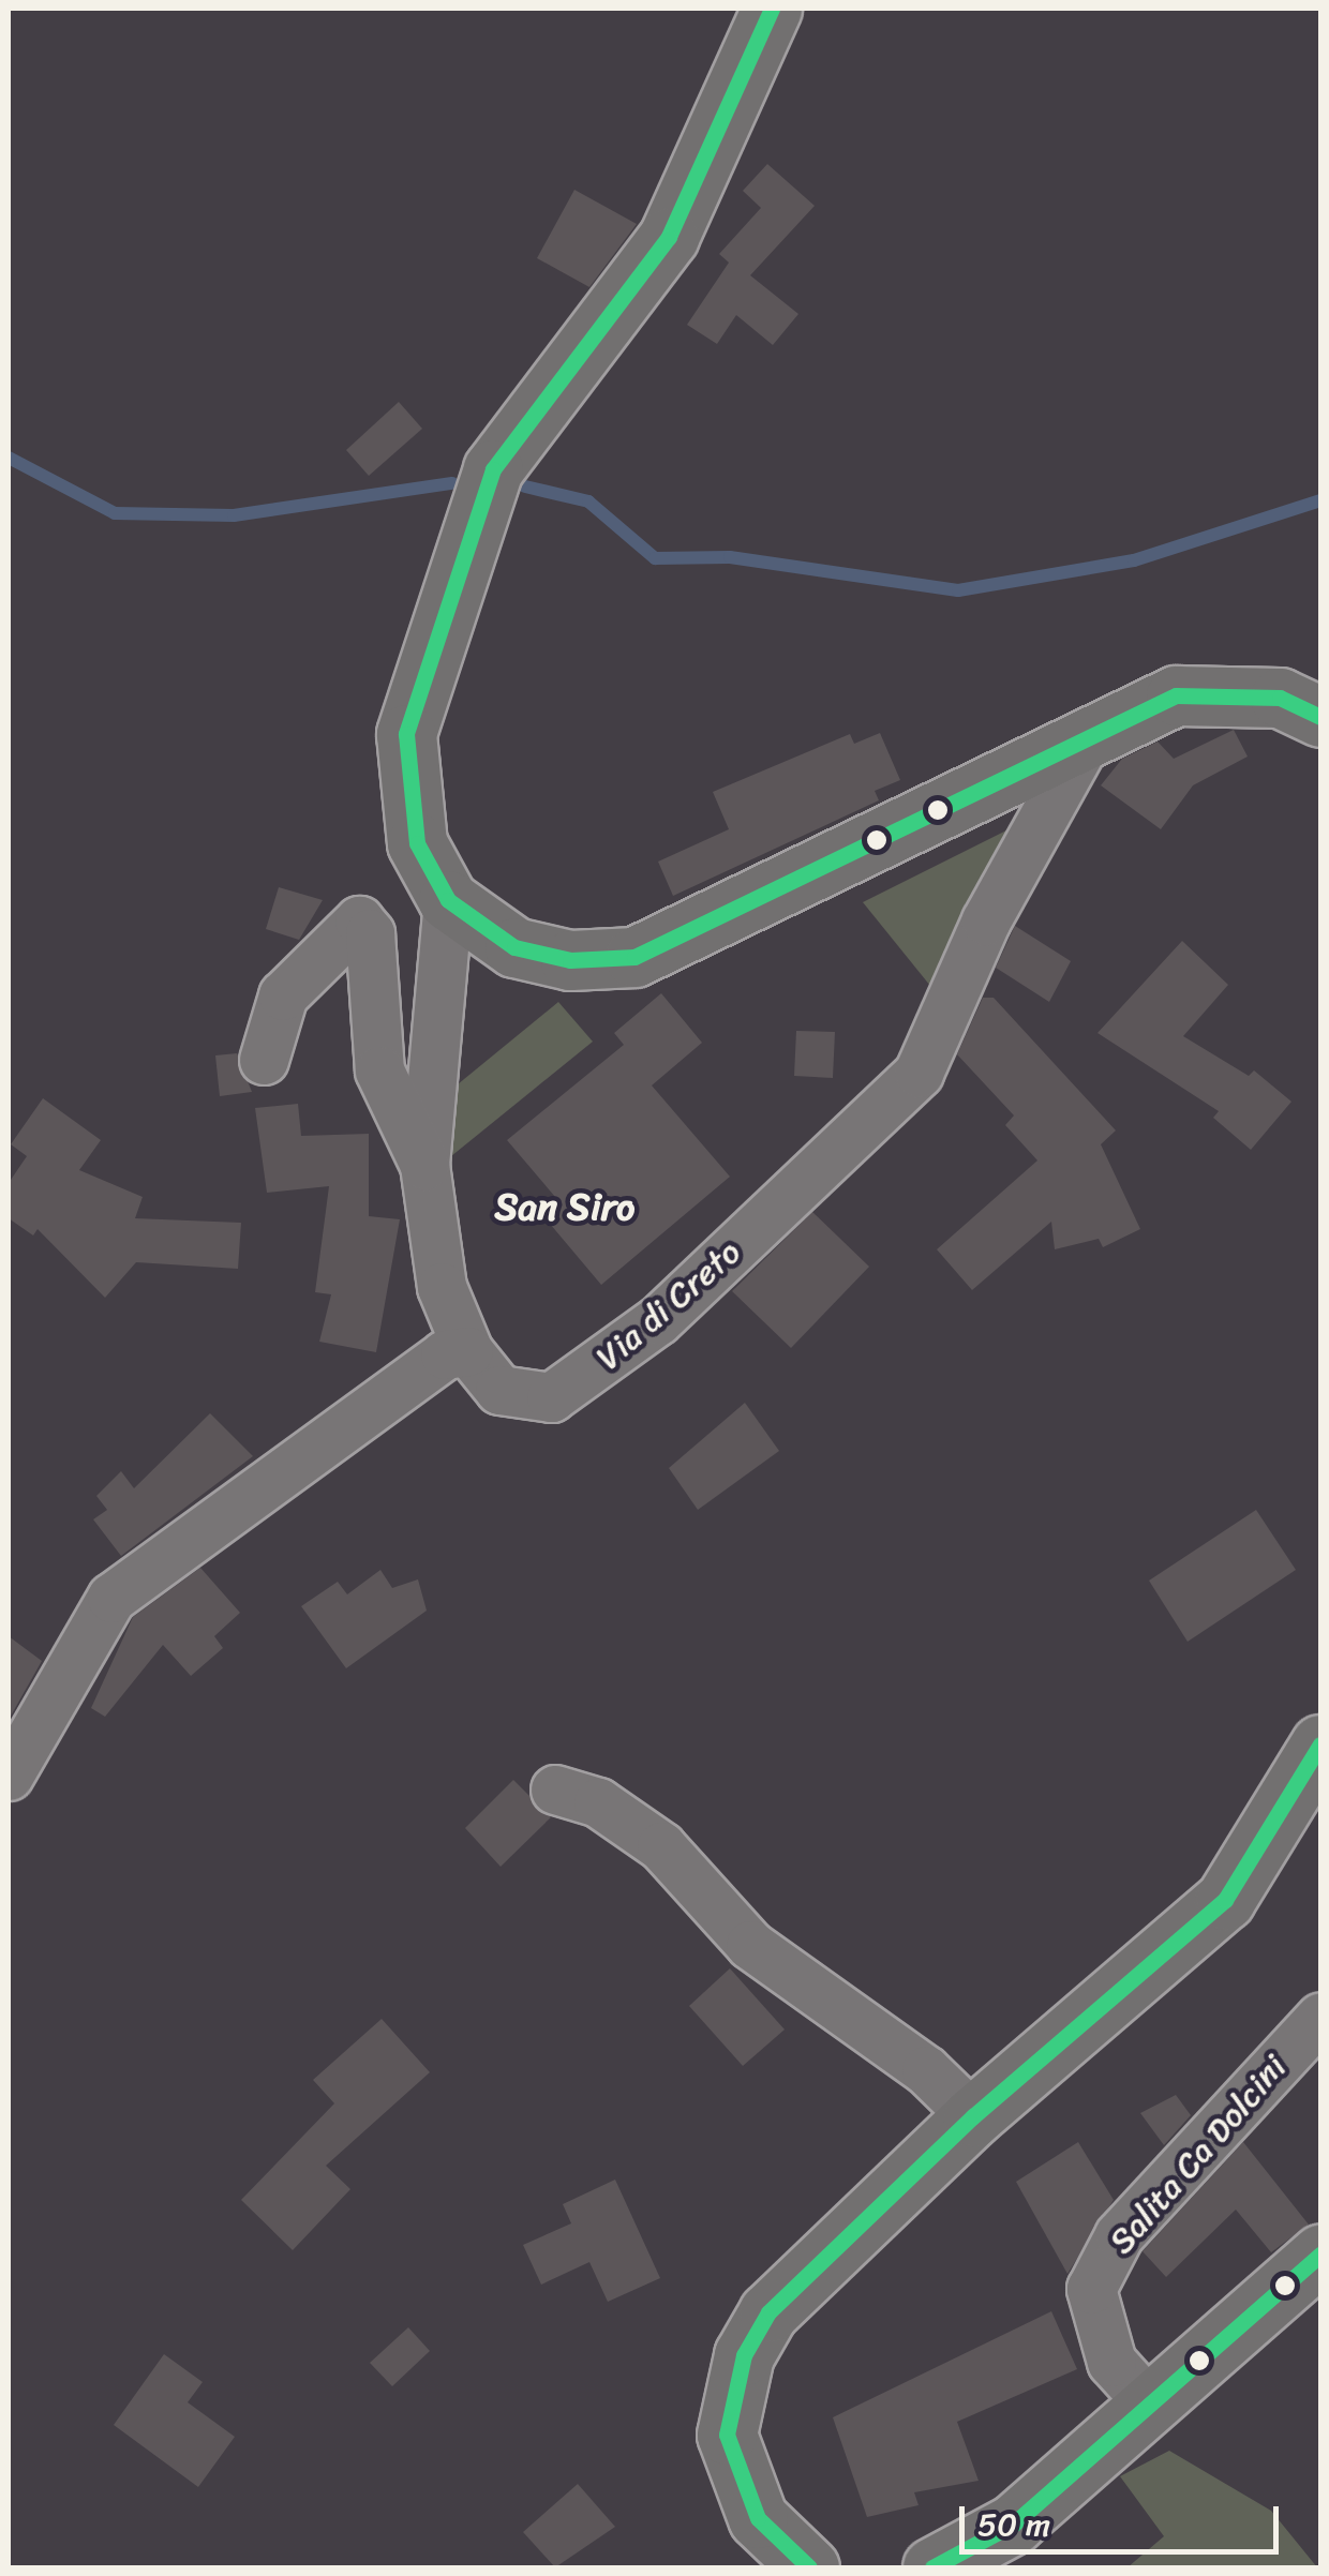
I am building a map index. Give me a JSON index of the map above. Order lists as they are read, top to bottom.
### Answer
{
  "streets": {
    "main road": ["Via di Creto"],
    "street": ["Salita Ca Dolcini"]
  },
  "districts": ["San Siro"],
  "scale_bar": "50 m"
}
